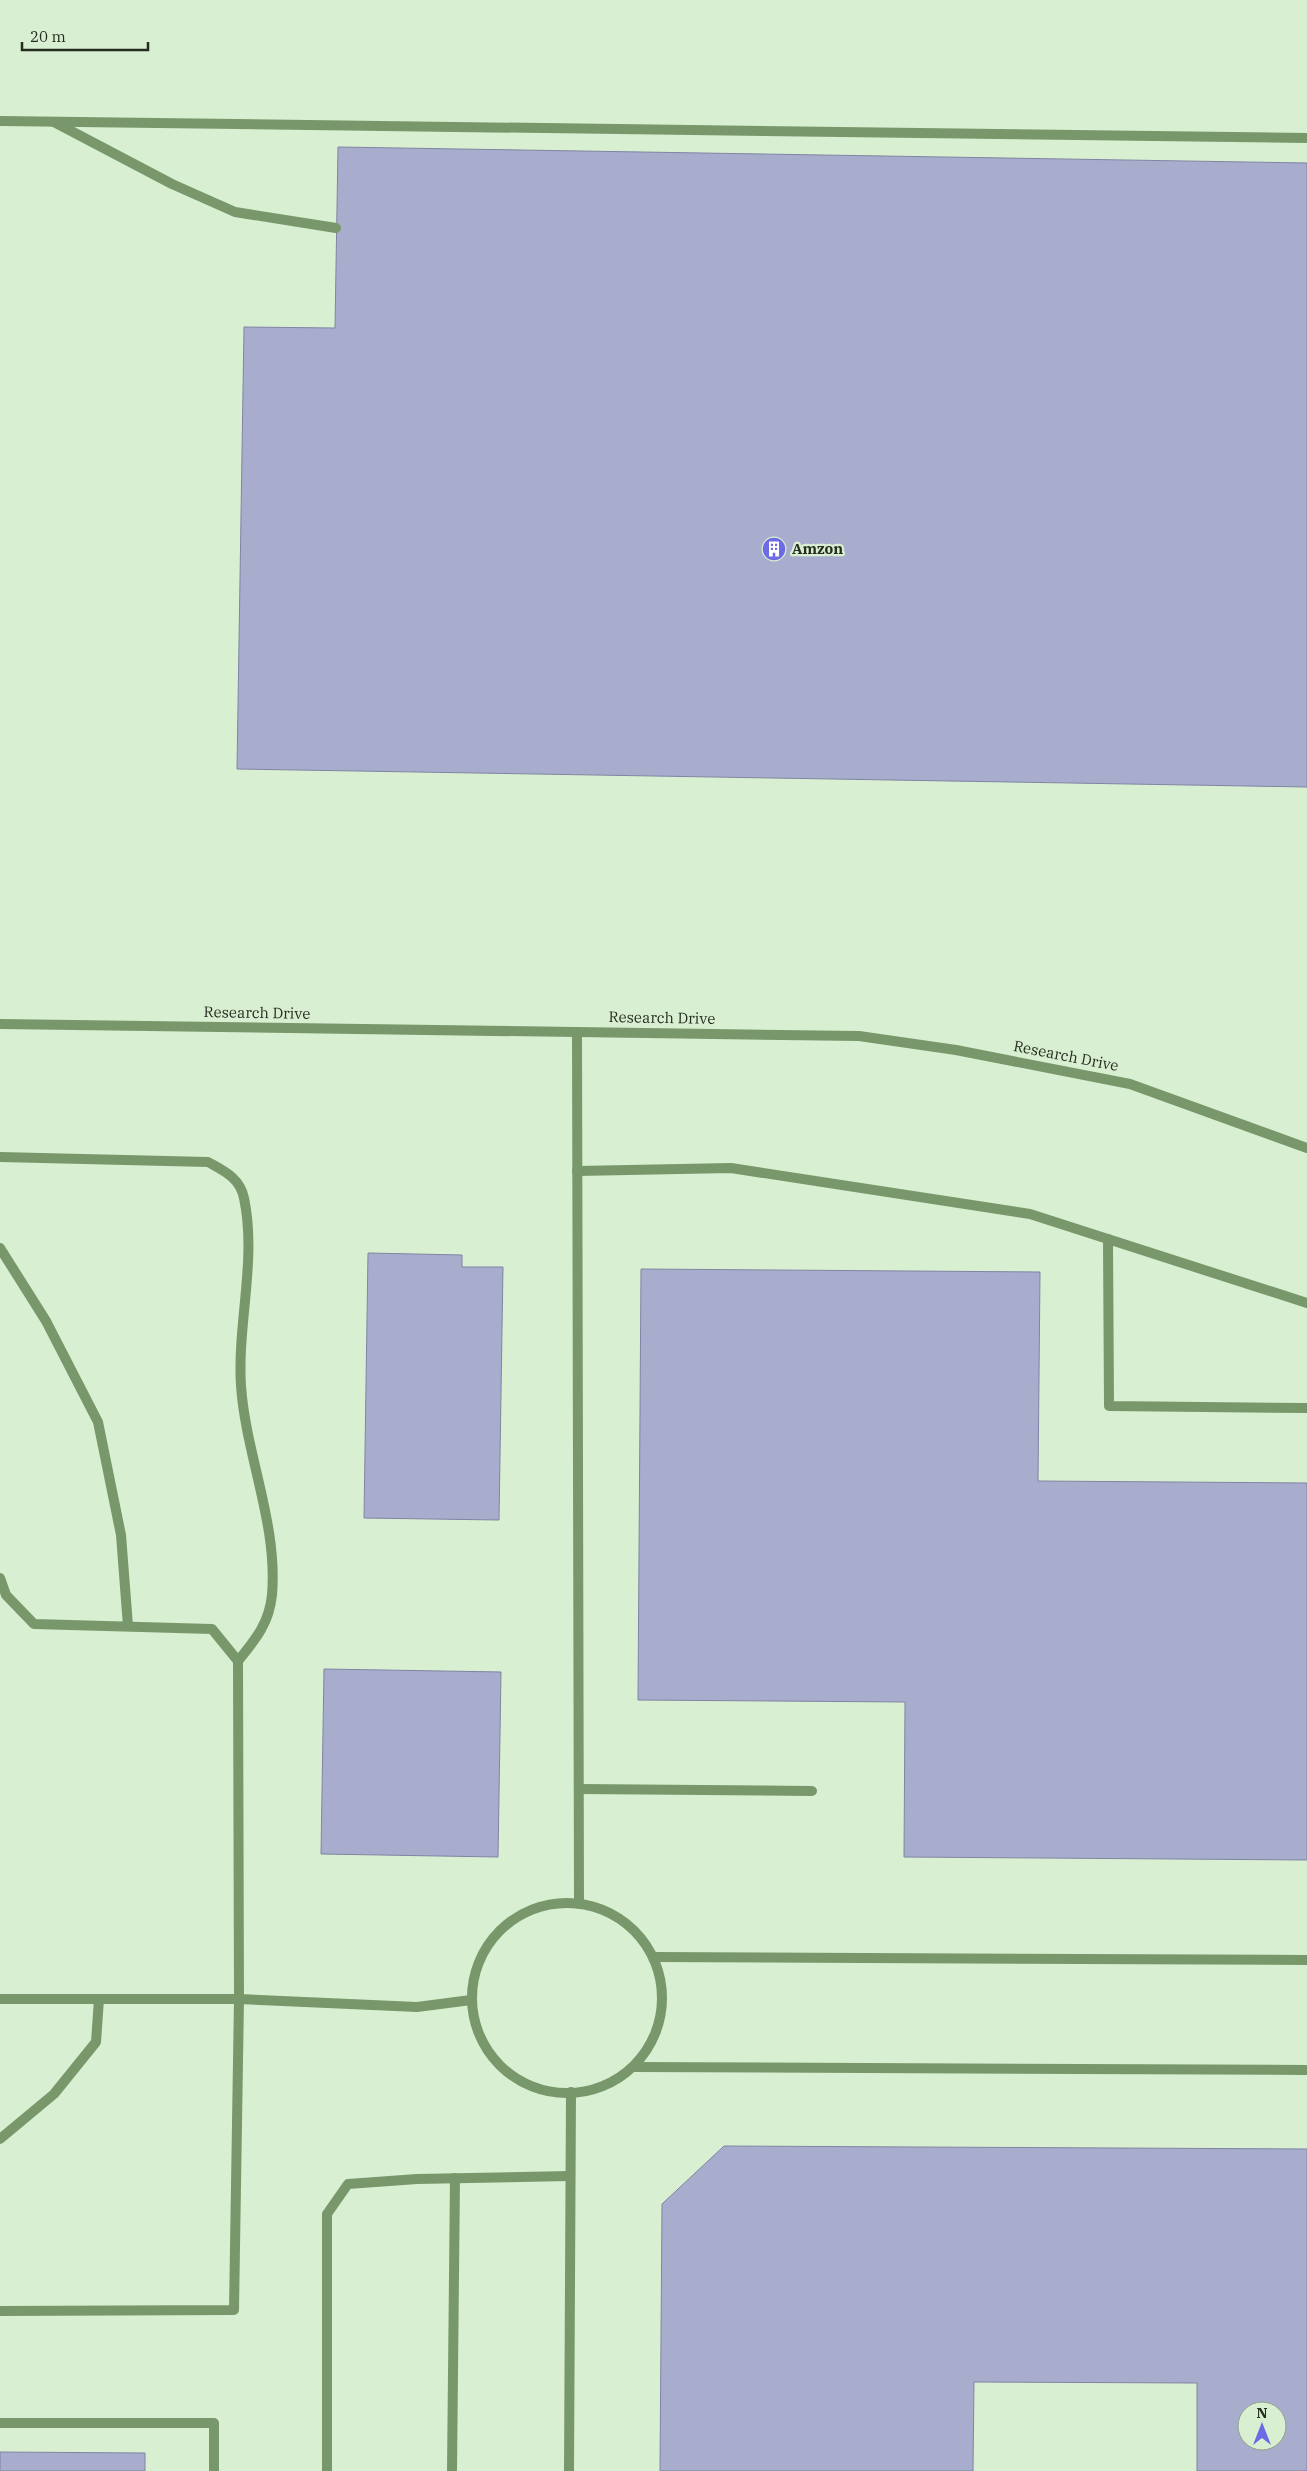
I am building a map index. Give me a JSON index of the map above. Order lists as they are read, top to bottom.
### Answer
{
  "streets": {
    "street": ["Research Drive"]
  },
  "places": {
    "building": ["Amzon"]
  },
  "scale_bar": "20 m",
  "north": "top"
}
